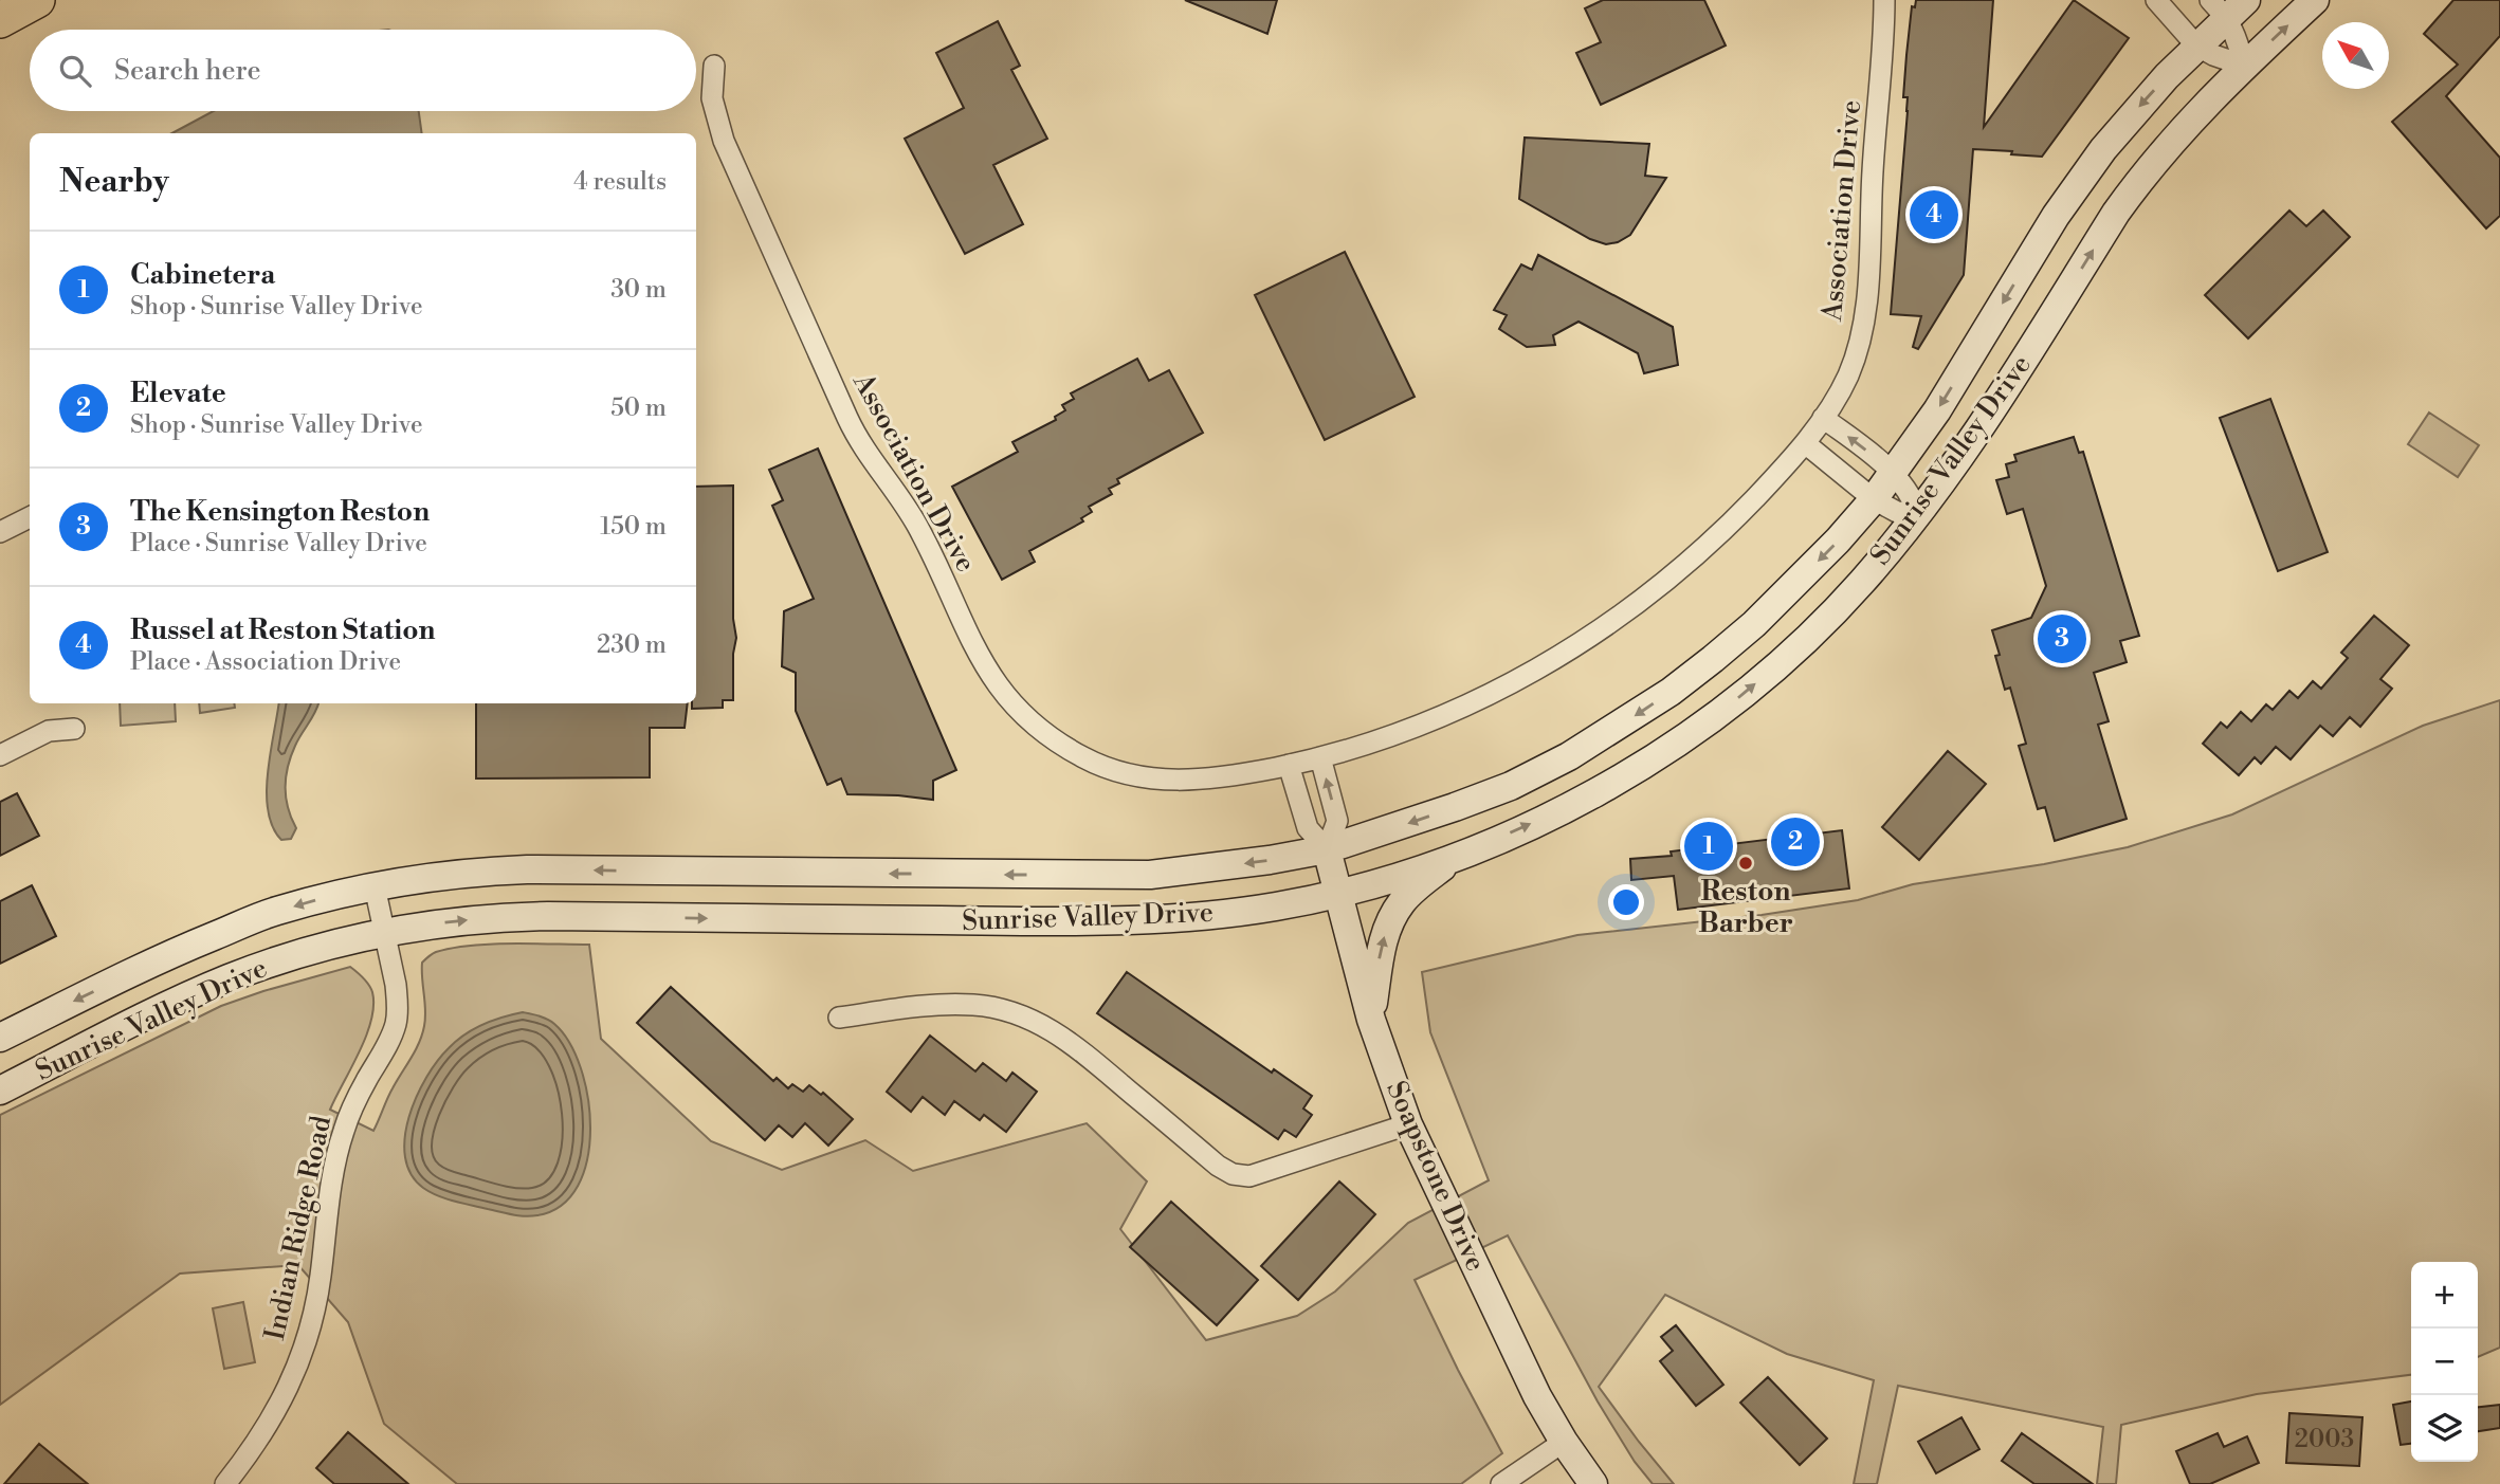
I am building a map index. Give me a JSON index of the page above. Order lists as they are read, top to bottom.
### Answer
{
  "streets": {
    "main road": ["Sunrise Valley Drive", "Soapstone Drive"],
    "street": ["Association Drive", "Indian Ridge Road"]
  },
  "crossings": [
    ["Sunrise Valley Drive", "Soapstone Drive"],
    ["Sunrise Valley Drive", "Indian Ridge Road"]
  ],
  "places": ["Reston Barber"],
  "house_numbers": ["2003"],
  "north": "top left",
  "page": {
    "search": "Search here",
    "heading": ["Nearby", "4 results"],
    "pins": [
      "4",
      "3",
      "2",
      "1"
    ],
    "list": [
      {
        "mark": "1",
        "name": "Cabinetera",
        "note": "Shop · Sunrise Valley Drive",
        "value": "30 m"
      },
      {
        "mark": "2",
        "name": "Elevate",
        "note": "Shop · Sunrise Valley Drive",
        "value": "50 m"
      },
      {
        "mark": "3",
        "name": "The Kensington Reston",
        "note": "Place · Sunrise Valley Drive",
        "value": "150 m"
      },
      {
        "mark": "4",
        "name": "Russel at Reston Station",
        "note": "Place · Association Drive",
        "value": "230 m"
      }
    ],
    "map_buttons": ["+", "−"]
  }
}
